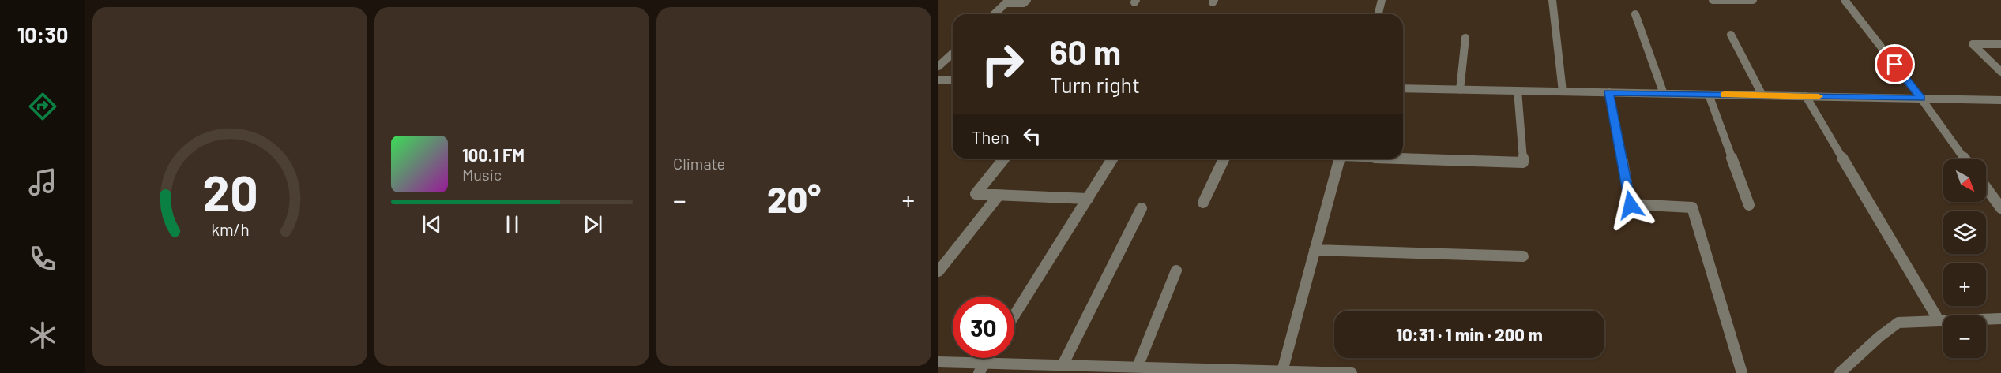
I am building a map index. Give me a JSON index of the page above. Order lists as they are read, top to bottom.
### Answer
{
  "north": "bottom right",
  "page": {
    "tabs": "10:30",
    "tile": "Climate",
    "turn": ["60 m", "Turn right"],
    "then": "Then",
    "song": ["100.1 FM", "Music"],
    "map_buttons": ["+", "−"],
    "heat": ["−", "20°", "+"],
    "limit": "30",
    "trip": "10:31 · 1 min · 200 m",
    "gauge": ["20", "km/h"]
  }
}
